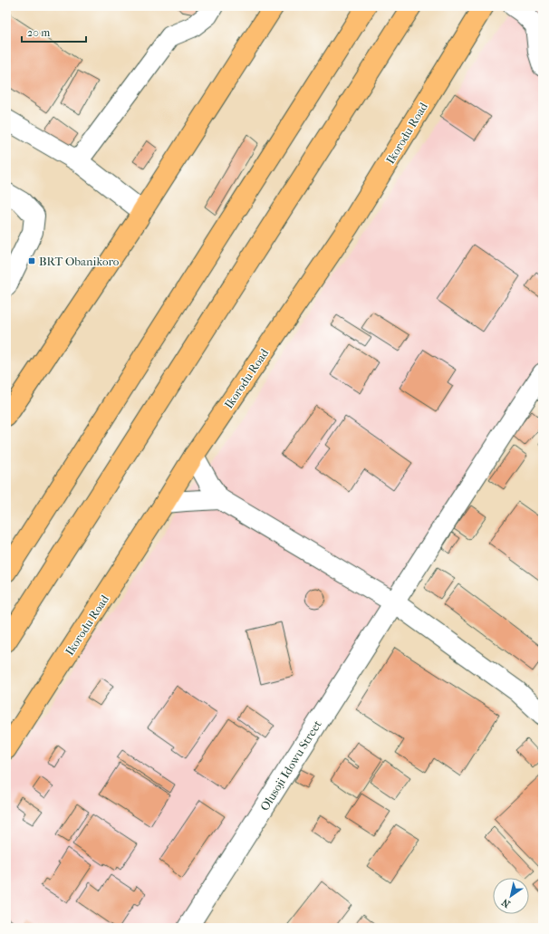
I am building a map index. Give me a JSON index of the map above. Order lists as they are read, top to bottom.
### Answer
{
  "streets": {
    "main road": ["Ikorodu Road"],
    "street": ["Olusoji Idowu Street"]
  },
  "places": {
    "transit": ["BRT Obanikoro"]
  },
  "scale_bar": "20 m",
  "north": "bottom left"
}
